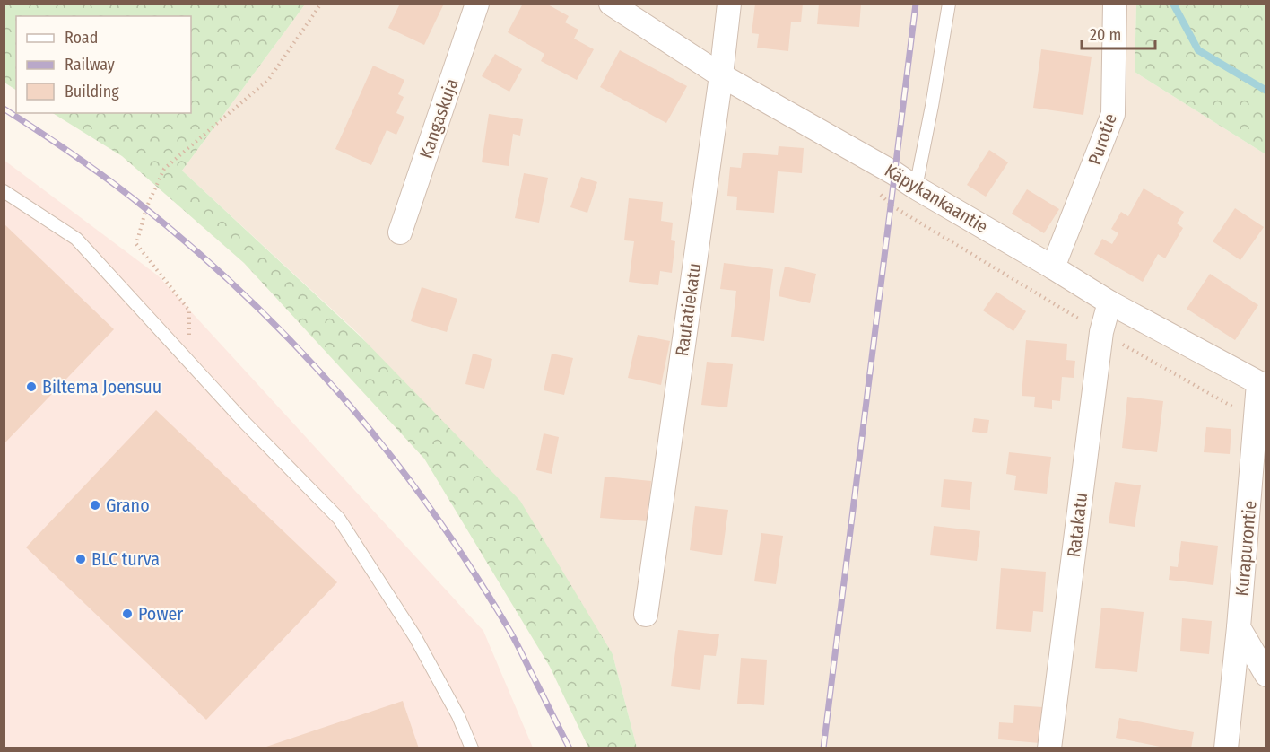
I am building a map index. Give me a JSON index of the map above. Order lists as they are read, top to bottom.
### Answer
{
  "streets": {
    "street": [
      "Kangaskuja",
      "Purotie",
      "Käpykankaantie",
      "Rautatiekatu",
      "Ratakatu",
      "Kurapurontie"
    ]
  },
  "crossings": [
    ["Purotie", "Käpykankaantie"],
    ["Käpykankaantie", "Rautatiekatu"],
    ["Käpykankaantie", "Ratakatu"],
    ["Käpykankaantie", "Kurapurontie"]
  ],
  "places": [
    "Biltema Joensuu",
    "Grano",
    "BLC turva",
    "Power"
  ],
  "legend": ["Road", "Railway", "Building"],
  "scale_bar": "20 m"
}
